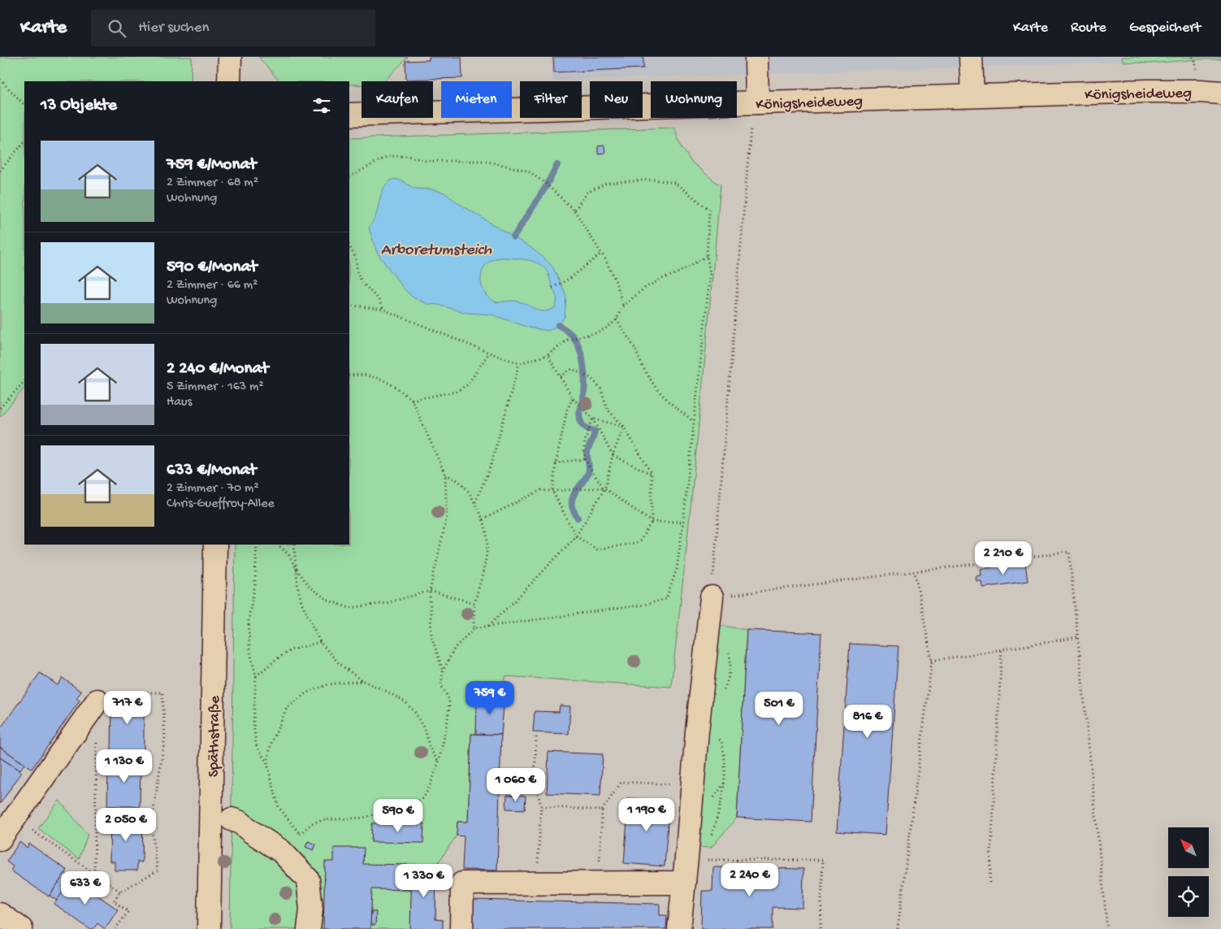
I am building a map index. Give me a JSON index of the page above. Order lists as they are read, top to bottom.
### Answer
{
  "streets": {
    "street": ["Königsheideweg", "Späthstraße"]
  },
  "water": ["Arboretumsteich"],
  "north": "top left",
  "page": {
    "header": "Karte",
    "search": "Hier suchen",
    "nav": ["Karte", "Route", "Gespeichert"],
    "chip": [
      "Kaufen",
      "Mieten",
      "Filter",
      "Neu",
      "Wohnung"
    ],
    "heading": "13 Objekte",
    "list": [
      {
        "name": "759 €/Monat",
        "note": "2 Zimmer · 68 m² · Wohnung"
      },
      {
        "name": "590 €/Monat",
        "note": "2 Zimmer · 66 m² · Wohnung"
      },
      {
        "name": "2 240 €/Monat",
        "note": "5 Zimmer · 163 m² · Haus"
      },
      {
        "name": "633 €/Monat",
        "note": "2 Zimmer · 70 m² · Chris-Gueffroy-Allee"
      }
    ],
    "price": [
      "2 210 €",
      "759 €",
      "717 €",
      "501 €",
      "816 €",
      "1 130 €",
      "1 060 €",
      "1 190 €",
      "590 €",
      "2 050 €",
      "2 240 €",
      "1 330 €",
      "633 €"
    ]
  }
}
